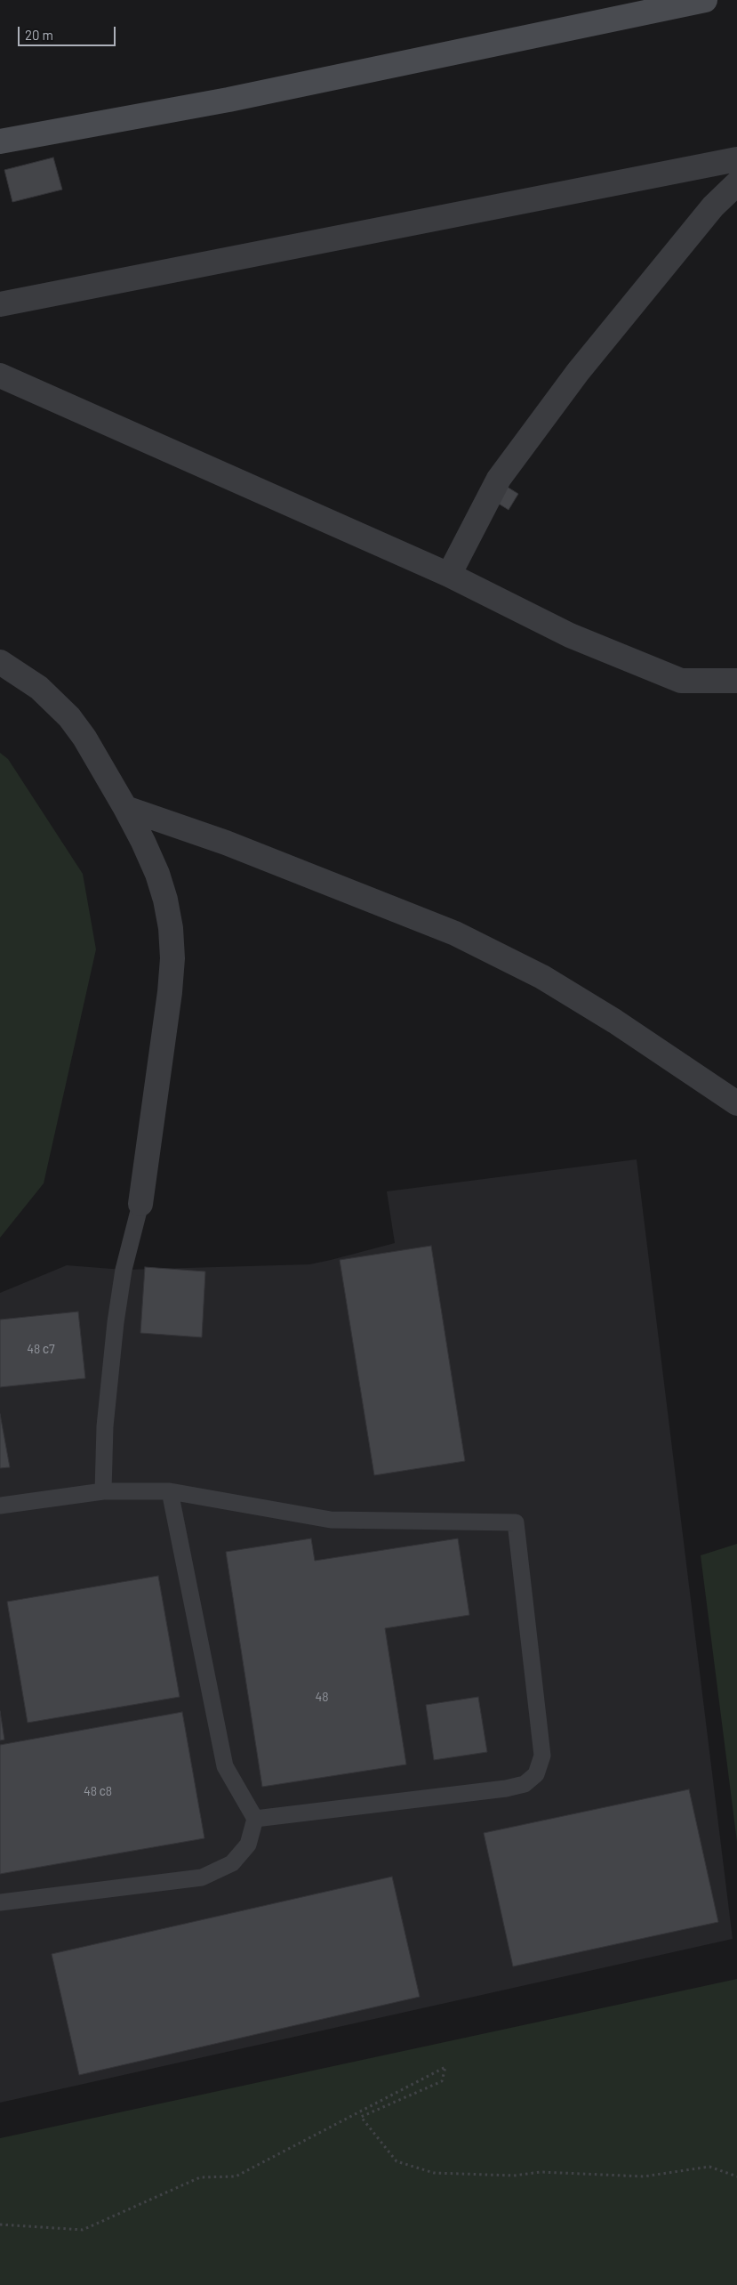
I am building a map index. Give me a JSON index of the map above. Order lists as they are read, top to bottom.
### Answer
{
  "house_numbers": ["48 с7", "48", "48 с8"],
  "scale_bar": "20 m"
}
